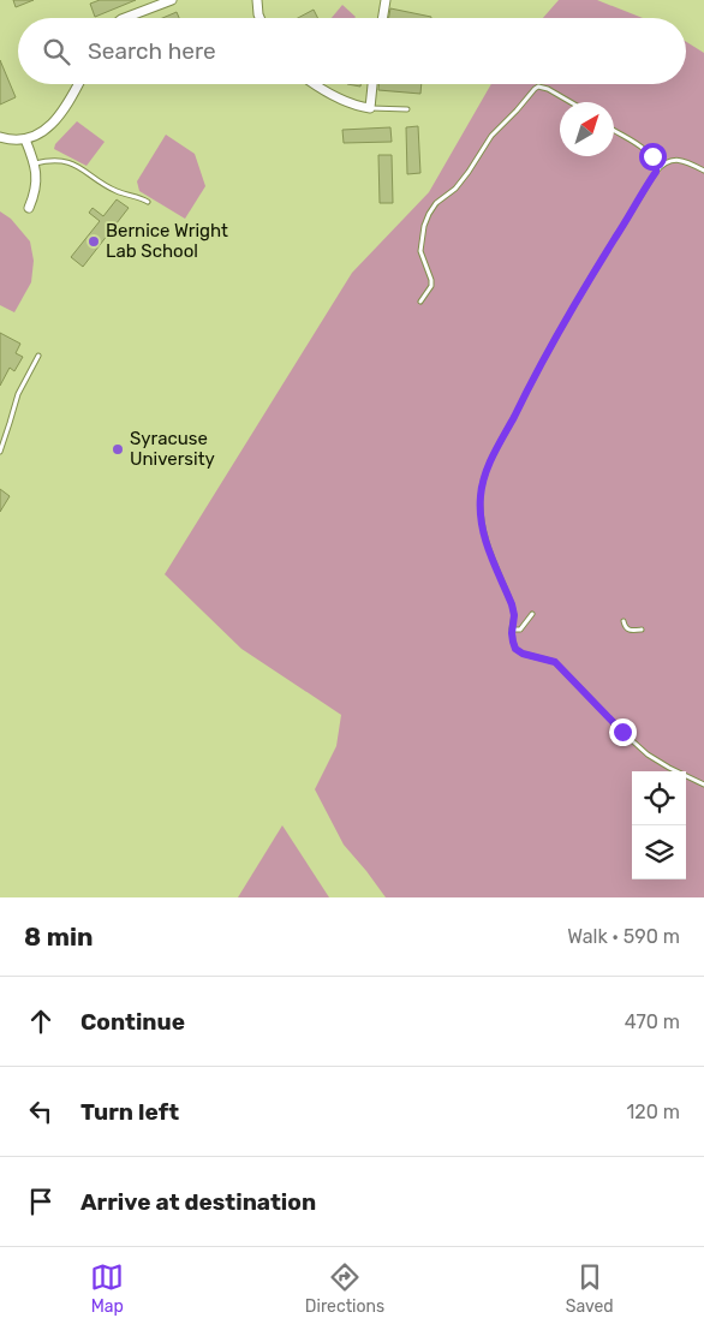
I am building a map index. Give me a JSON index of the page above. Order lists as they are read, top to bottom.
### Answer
{
  "places": ["Bernice Wright Lab School", "Syracuse University"],
  "north": "top right",
  "page": {
    "search": "Search here",
    "heading": ["8 min", "Walk · 590 m"],
    "list": [
      ["Continue", "470 m"],
      ["Turn left", "120 m"],
      "Arrive at destination"
    ],
    "nav": ["Map", "Directions", "Saved"]
  }
}
